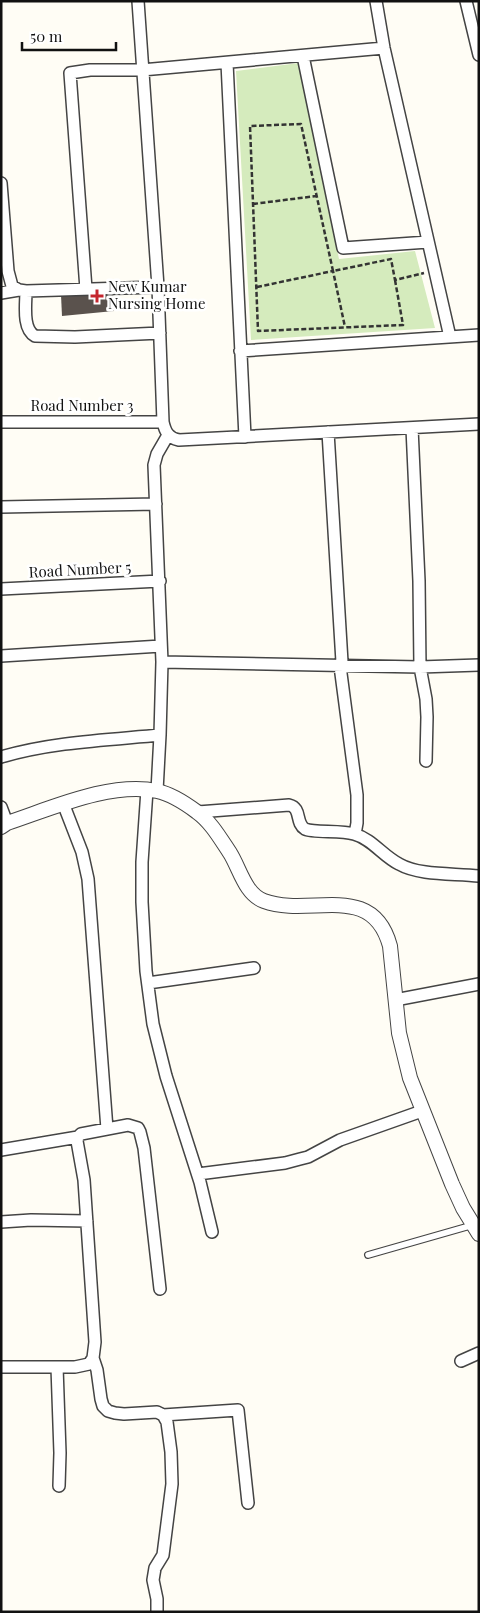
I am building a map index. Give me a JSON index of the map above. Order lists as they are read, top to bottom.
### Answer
{
  "streets": {
    "street": ["Road Number 3", "Road Number 5"]
  },
  "places": {
    "health": ["New Kumar Nursing Home"]
  },
  "scale_bar": "50 m"
}
